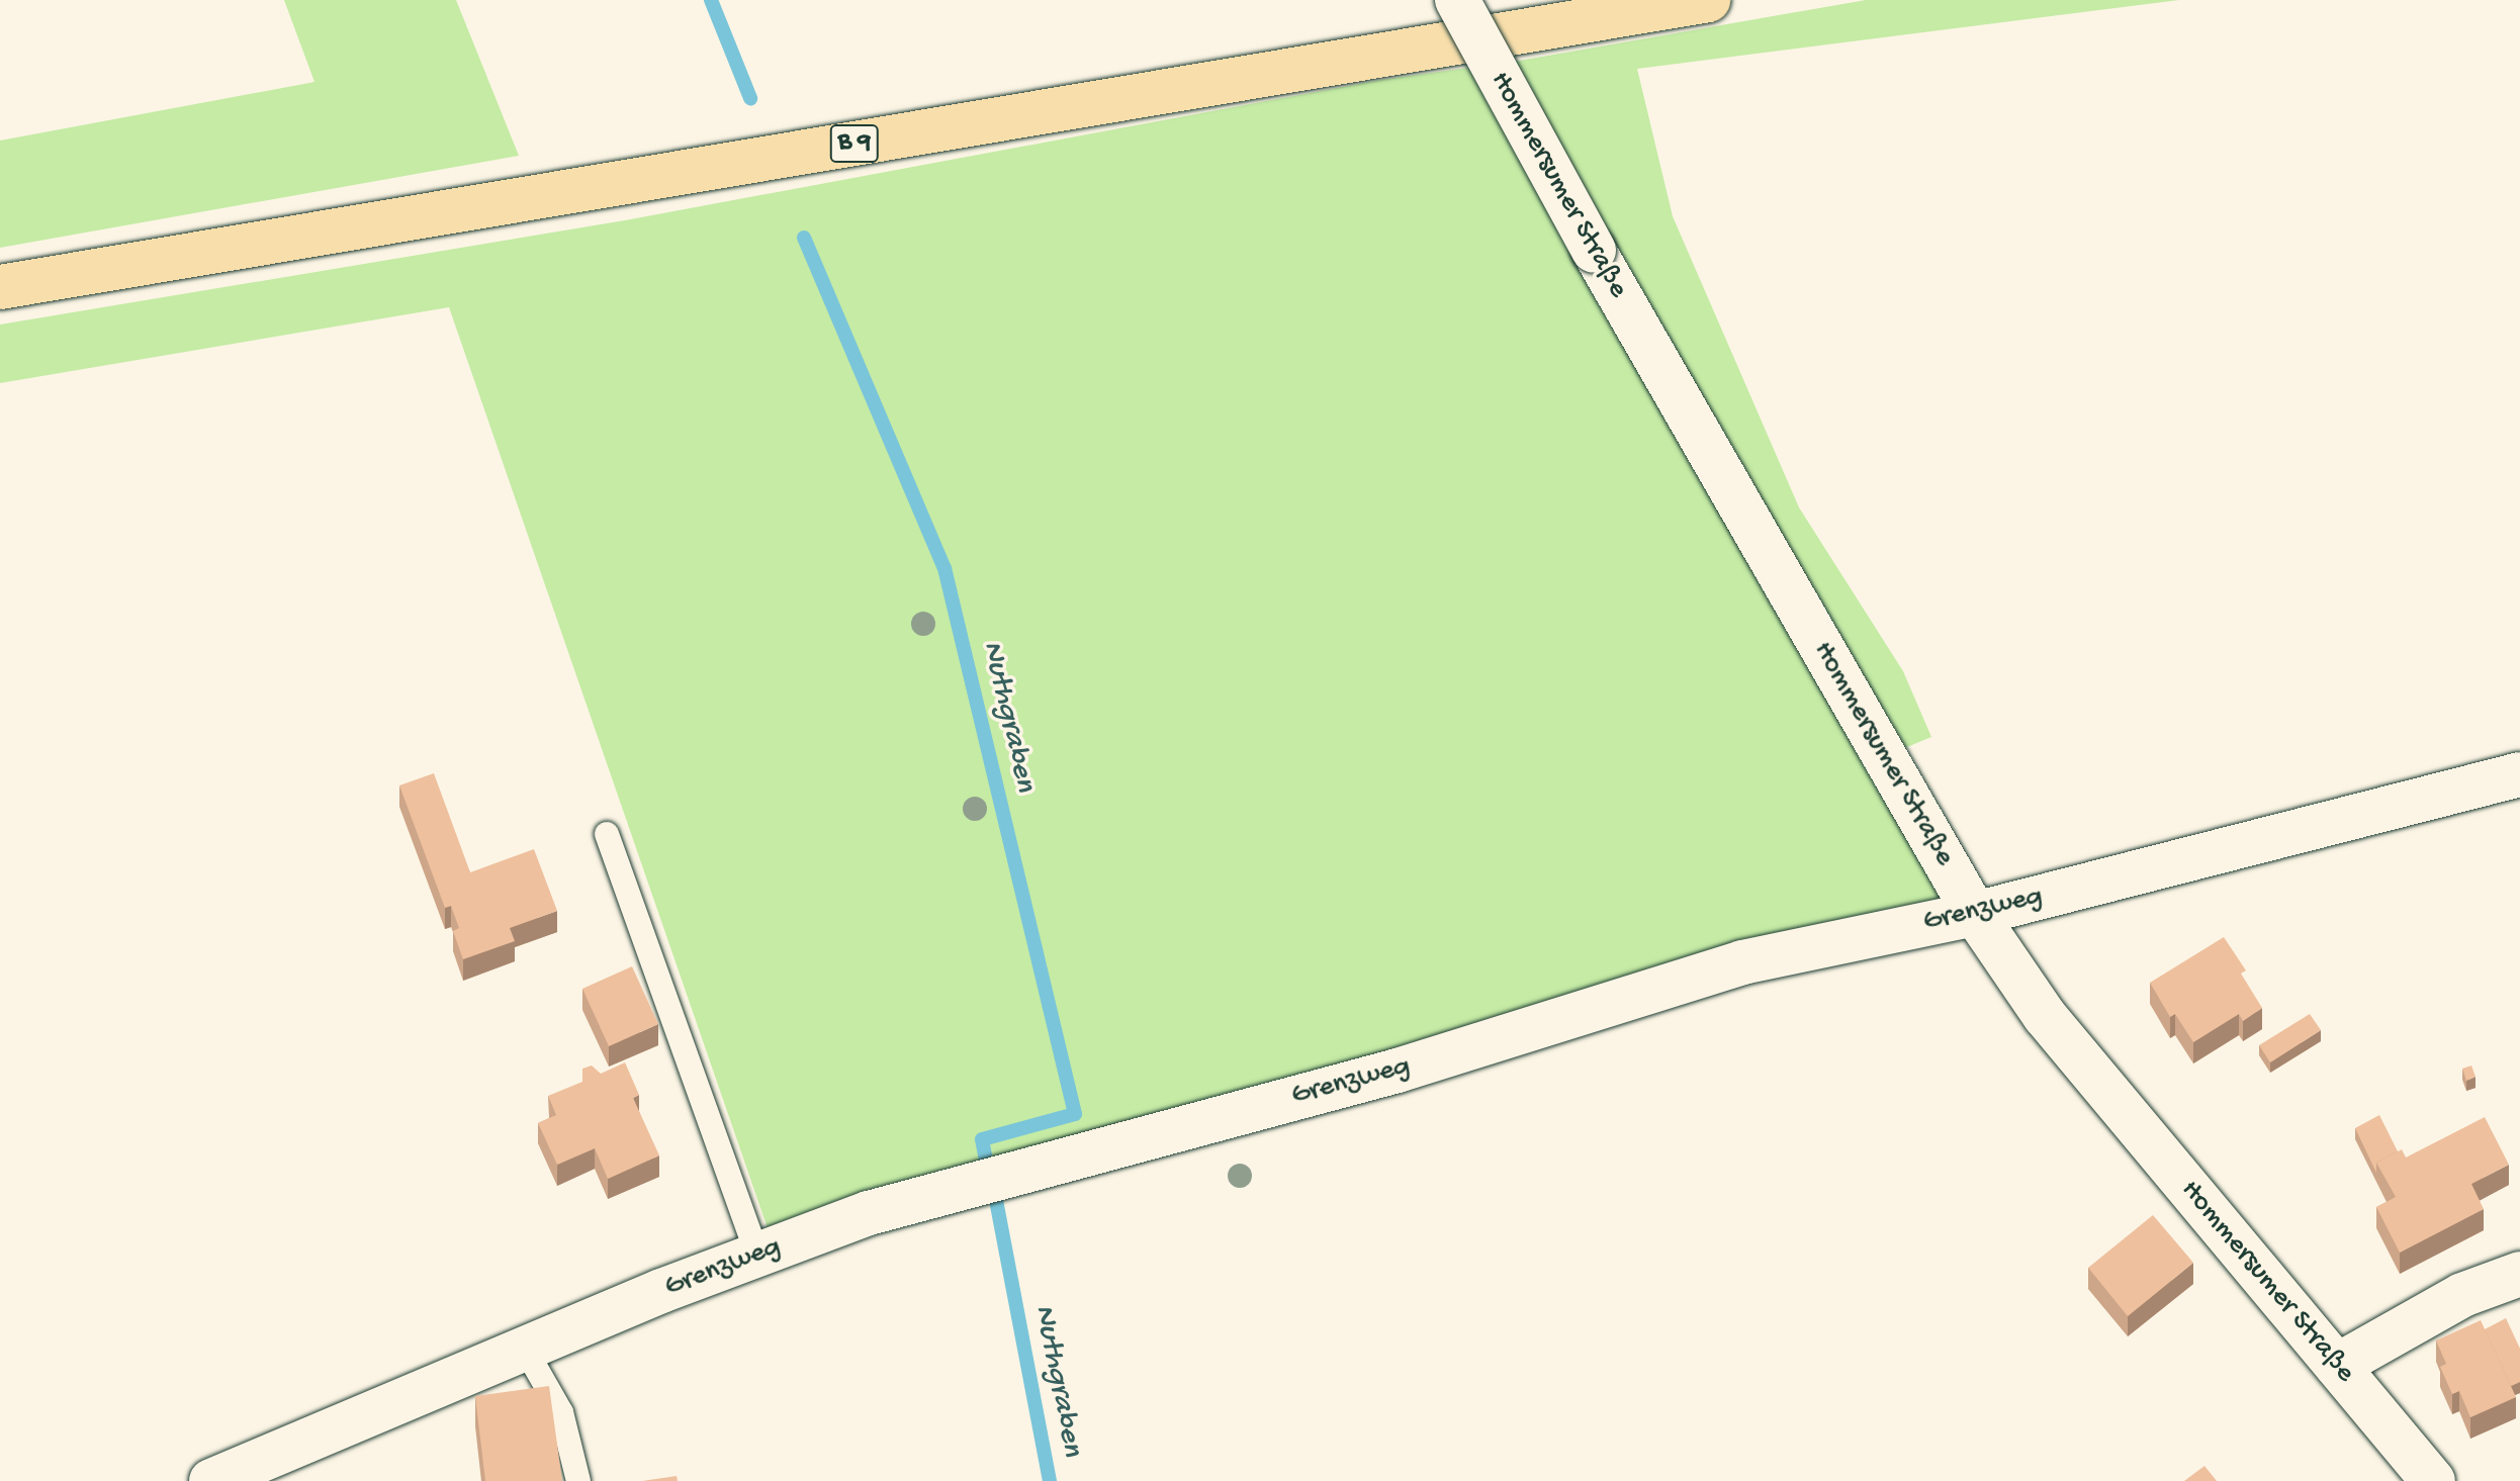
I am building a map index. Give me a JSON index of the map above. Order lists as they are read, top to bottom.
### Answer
{
  "streets": {
    "main road": ["B 9"],
    "street": ["Hommersumer Straße", "Grenzweg"]
  },
  "crossings": [
    ["Hommersumer Straße", "Grenzweg"]
  ],
  "water": ["Nuthgraben"]
}
